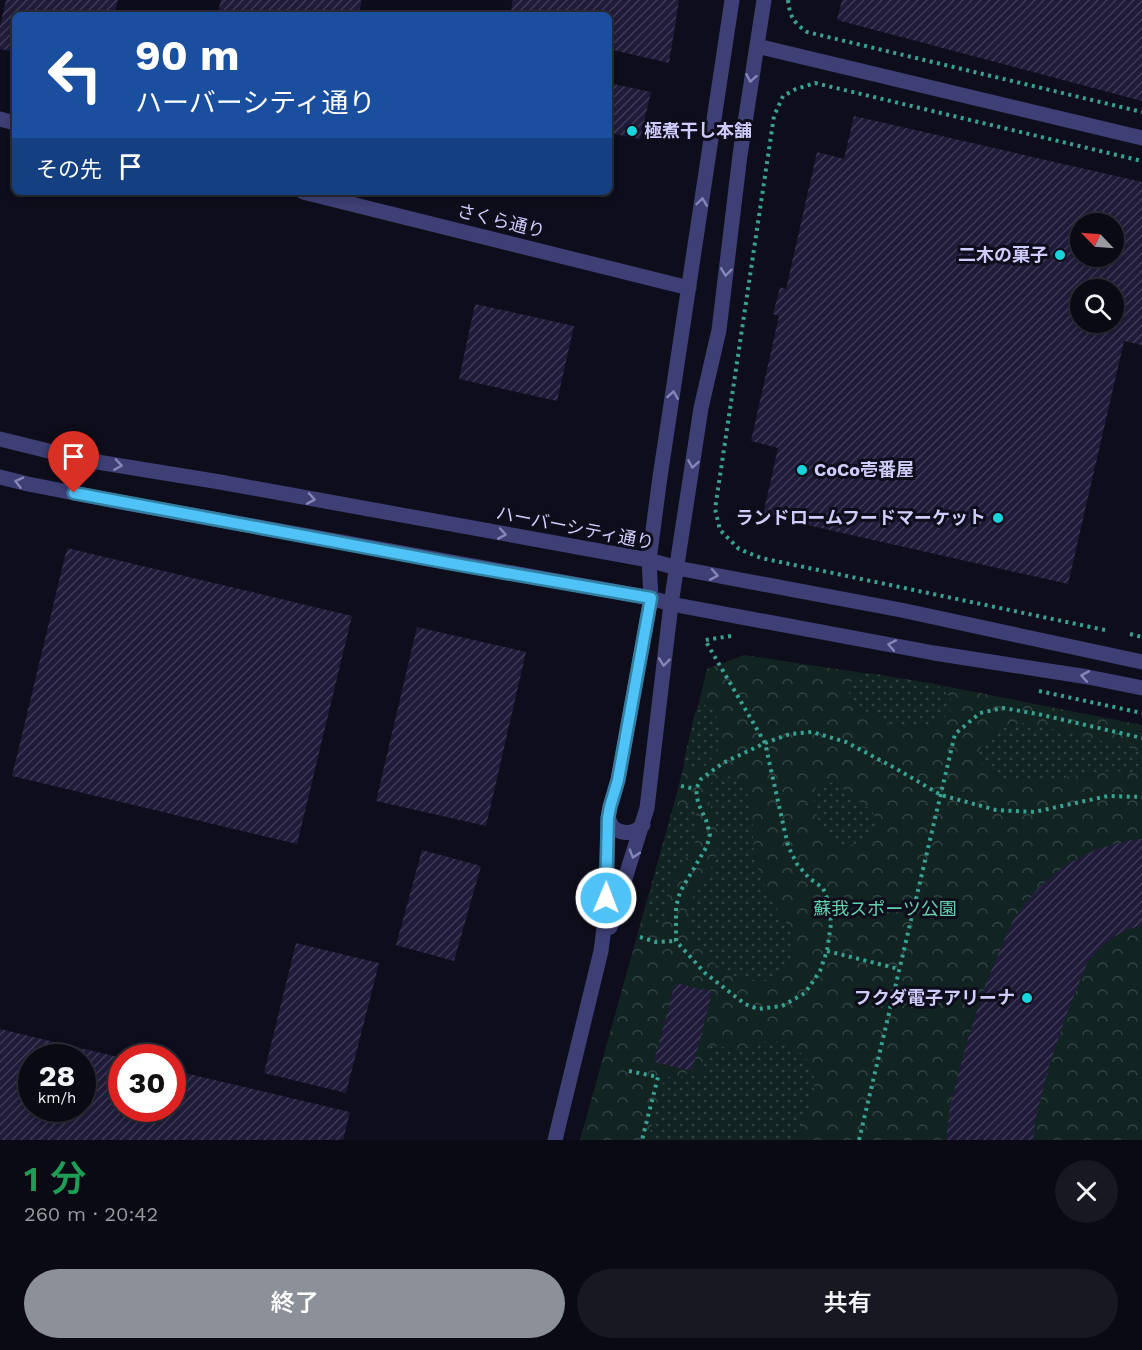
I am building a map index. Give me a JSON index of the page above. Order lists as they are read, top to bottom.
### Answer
{
  "streets": {
    "street": ["さくら通り", "ハーバーシティ通り"]
  },
  "parks": ["蘇我スポーツ公園"],
  "places": [
    "極煮干し本舗",
    "二木の菓子",
    "CoCo壱番屋",
    "ランドロームフードマーケット",
    "フクダ電子アリーナ"
  ],
  "north": "top left",
  "page": {
    "turn": ["90 m", "ハーバーシティ通り"],
    "then": "その先",
    "speed": "28 km/h",
    "limit": "30",
    "heading": ["1 分", "260 m · 20:42"],
    "buttons": ["終了", "共有"]
  }
}
